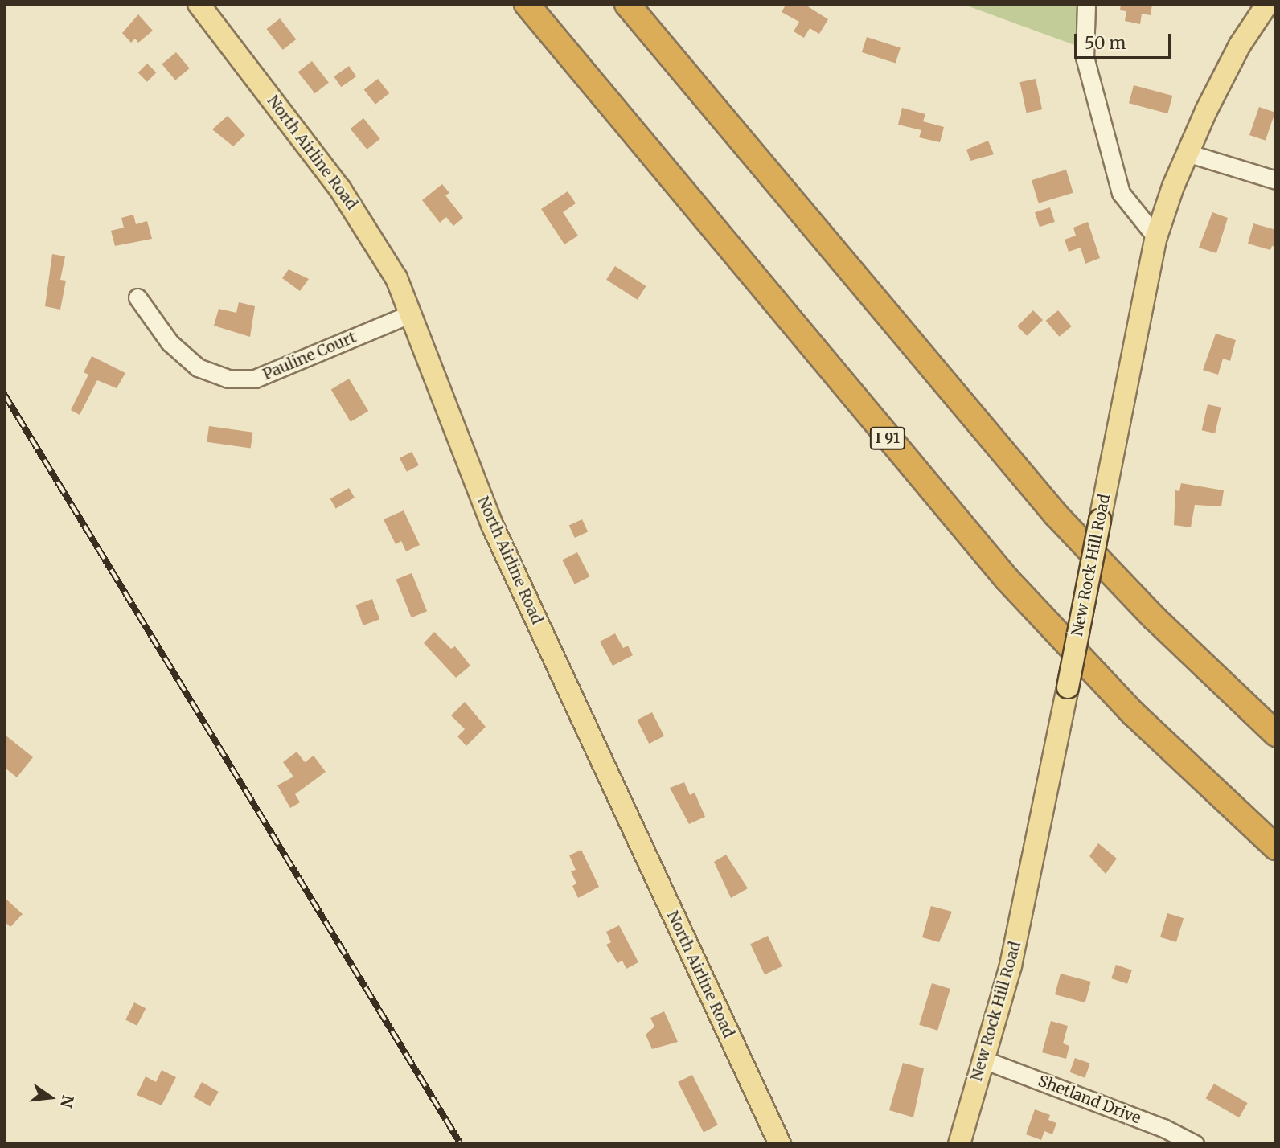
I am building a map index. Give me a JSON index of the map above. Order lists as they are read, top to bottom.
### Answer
{
  "streets": {
    "highway": ["I 91"],
    "main road": ["North Airline Road", "New Rock Hill Road"],
    "street": ["Pauline Court", "Shetland Drive"]
  },
  "crossings": [
    ["North Airline Road", "Pauline Court"],
    ["New Rock Hill Road", "Shetland Drive"]
  ],
  "scale_bar": "50 m",
  "north": "right"
}
